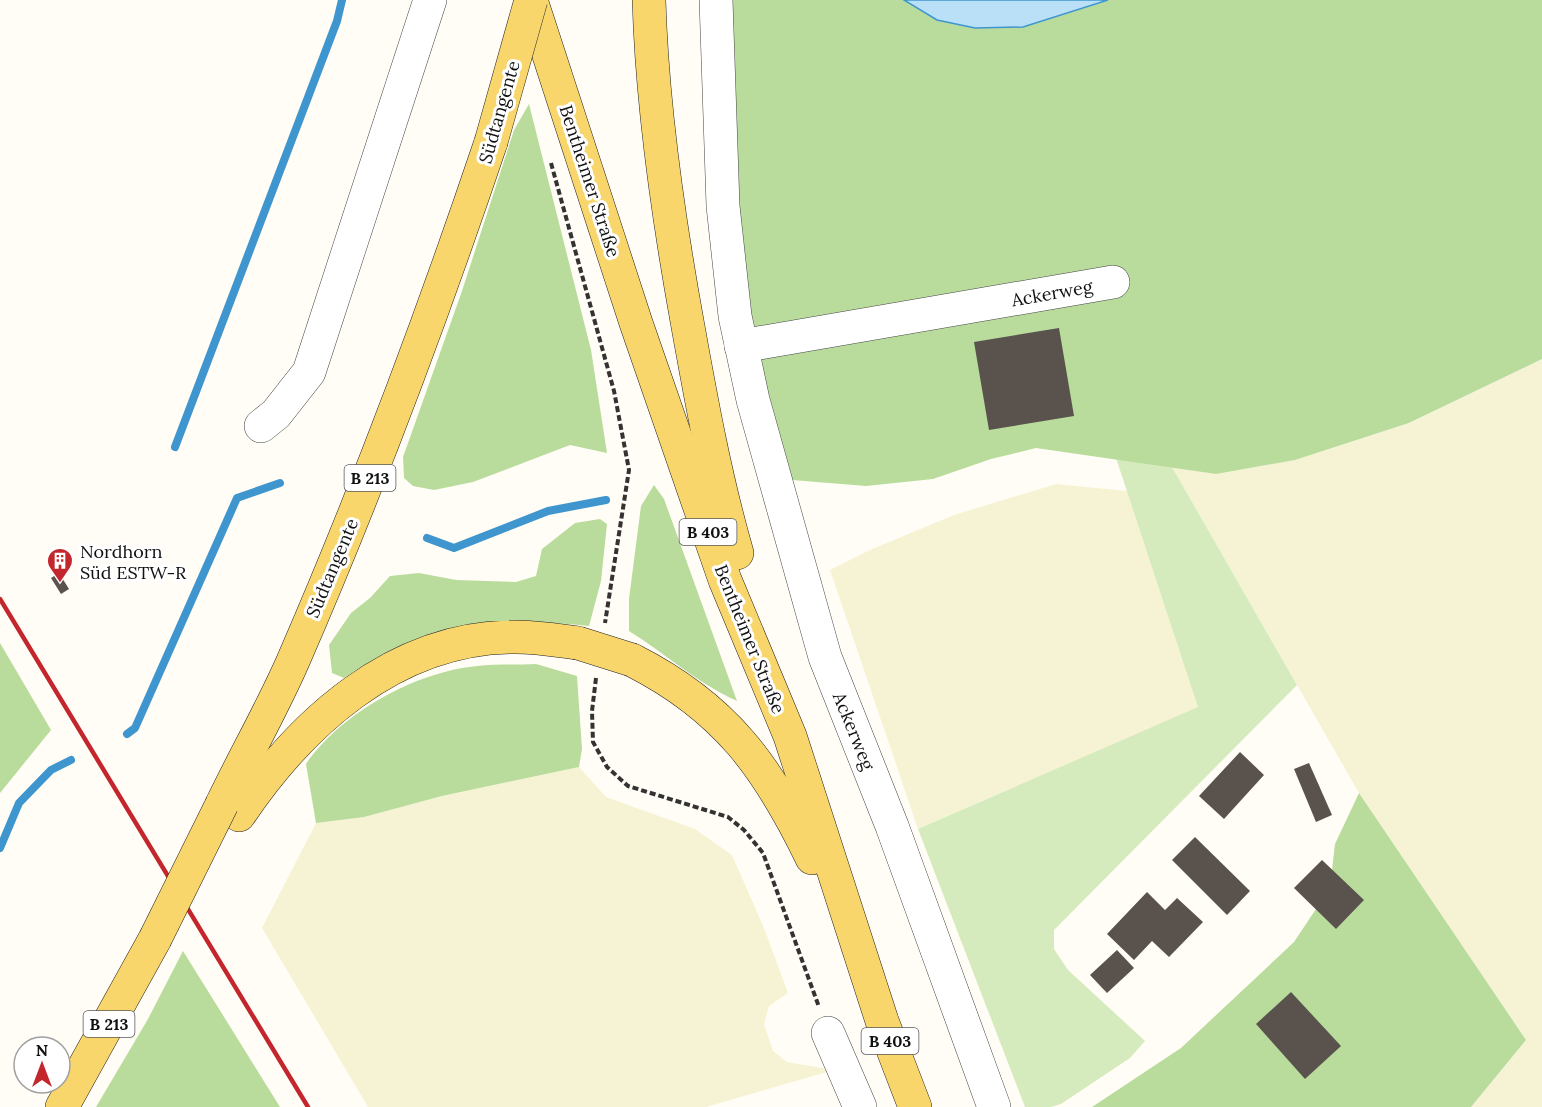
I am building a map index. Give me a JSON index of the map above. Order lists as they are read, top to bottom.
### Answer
{
  "streets": {
    "main road": [
      "Südtangente",
      "Bentheimer Straße",
      "B 213",
      "B 403"
    ],
    "street": ["Ackerweg"]
  },
  "crossings": [
    ["Südtangente", "Bentheimer Straße"],
    ["Südtangente", "B 213"]
  ],
  "places": {
    "building": ["Nordhorn Süd ESTW-R"]
  },
  "north": "top"
}
